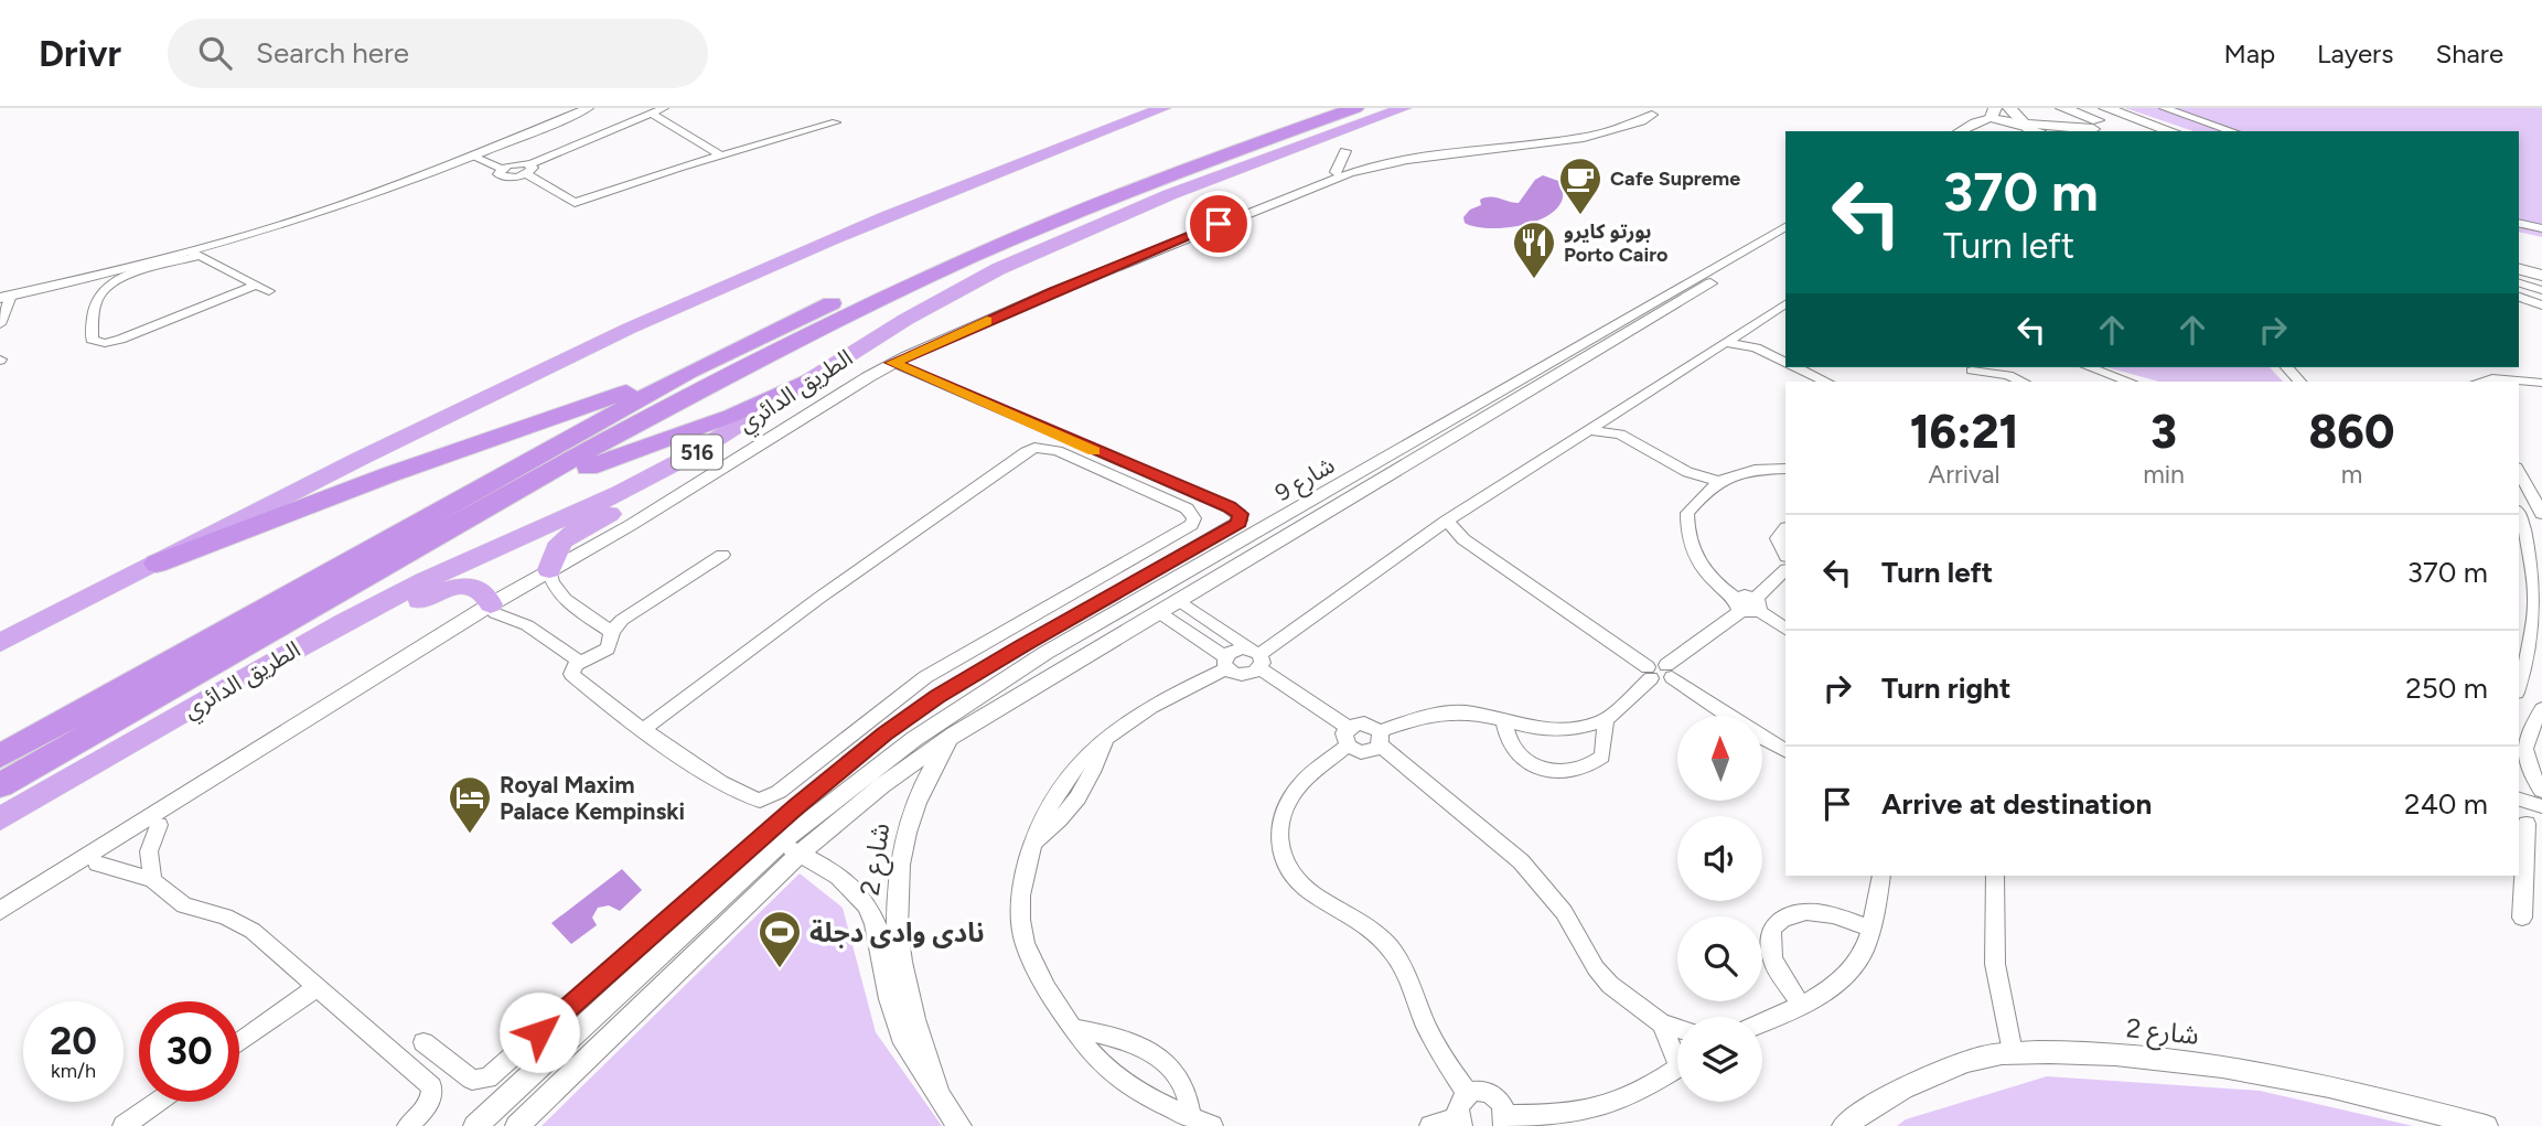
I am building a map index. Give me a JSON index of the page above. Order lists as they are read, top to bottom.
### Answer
{
  "streets": {
    "highway": ["الطريق الدائري", "516"],
    "street": ["شارع 9", "شارع 2"]
  },
  "crossings": [
    ["الطريق الدائري", "516"],
    ["شارع 9", "شارع 2"]
  ],
  "places": {
    "cafe": ["Cafe Supreme"],
    "restaurant": ["بورتو كايرو Porto Cairo"],
    "hotel": ["Royal Maxim Palace Kempinski"],
    "sports": ["نادى وادى دجلة"]
  },
  "north": "top",
  "page": {
    "header": "Drivr",
    "search": "Search here",
    "nav": ["Map", "Layers", "Share"],
    "turn": ["370 m", "Turn left"],
    "eta": [
      "16:21",
      "Arrival",
      "3",
      "min",
      "860",
      "m"
    ],
    "list": [
      {
        "name": "Turn left",
        "value": "370 m"
      },
      {
        "name": "Turn right",
        "value": "250 m"
      },
      {
        "name": "Arrive at destination",
        "value": "240 m"
      }
    ],
    "speed": "20 km/h",
    "limit": "30"
  }
}
